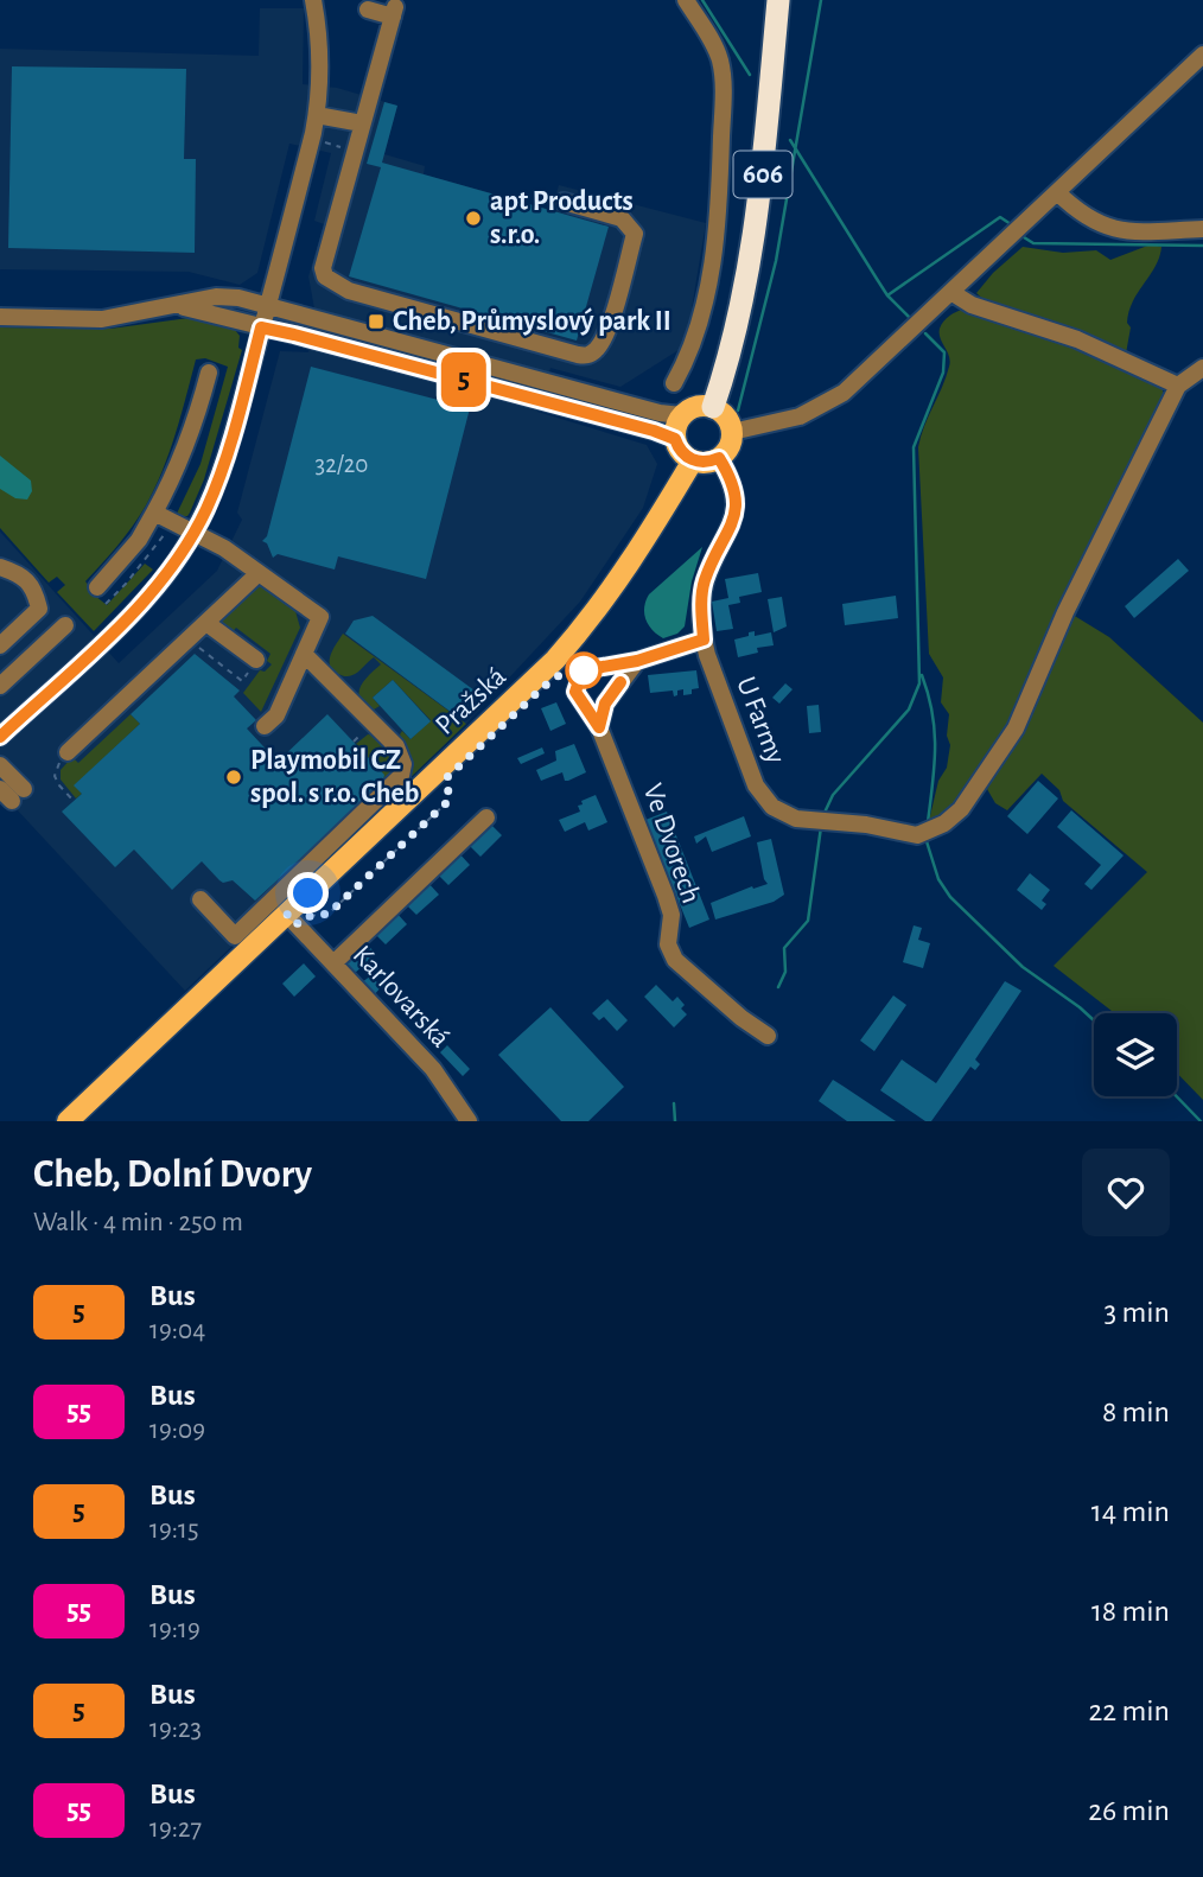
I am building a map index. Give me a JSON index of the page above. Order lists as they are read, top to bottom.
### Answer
{
  "streets": {
    "highway": ["606"],
    "main road": ["Pražská"],
    "street": ["U Farmy", "Ve Dvorech", "Karlovarská"]
  },
  "crossings": [
    ["606", "Pražská"],
    ["606", "U Farmy"],
    ["Pražská", "U Farmy"],
    ["Pražská", "Karlovarská"],
    ["U Farmy", "Ve Dvorech"]
  ],
  "places": {
    "other": ["apt Products s.r.o.", "Playmobil CZ spol. s r.o. Cheb"],
    "transit": ["Cheb, Průmyslový park II"]
  },
  "lines": ["bus line 5"],
  "house_numbers": ["32/20"],
  "page": {
    "on_map": "5",
    "heading": ["Cheb, Dolní Dvory", "Walk · 4 min · 250 m"],
    "list": [
      {
        "mark": "5",
        "name": "Bus",
        "note": "19:04",
        "value": "3 min"
      },
      {
        "mark": "55",
        "name": "Bus",
        "note": "19:09",
        "value": "8 min"
      },
      {
        "mark": "5",
        "name": "Bus",
        "note": "19:15",
        "value": "14 min"
      },
      {
        "mark": "55",
        "name": "Bus",
        "note": "19:19",
        "value": "18 min"
      },
      {
        "mark": "5",
        "name": "Bus",
        "note": "19:23",
        "value": "22 min"
      },
      {
        "mark": "55",
        "name": "Bus",
        "note": "19:27",
        "value": "26 min"
      }
    ]
  }
}
